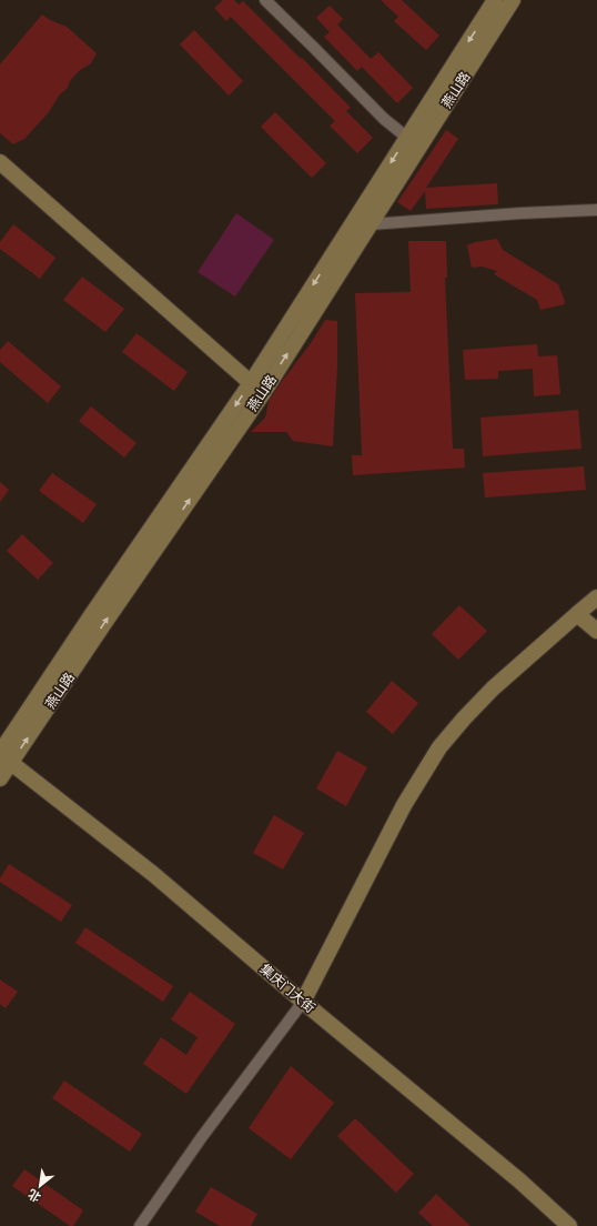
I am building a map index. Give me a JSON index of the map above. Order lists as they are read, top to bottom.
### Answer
{
  "streets": {
    "street": ["燕山路", "集庆门大街"]
  },
  "crossings": [
    ["燕山路", "集庆门大街"]
  ],
  "north": "bottom left"
}
